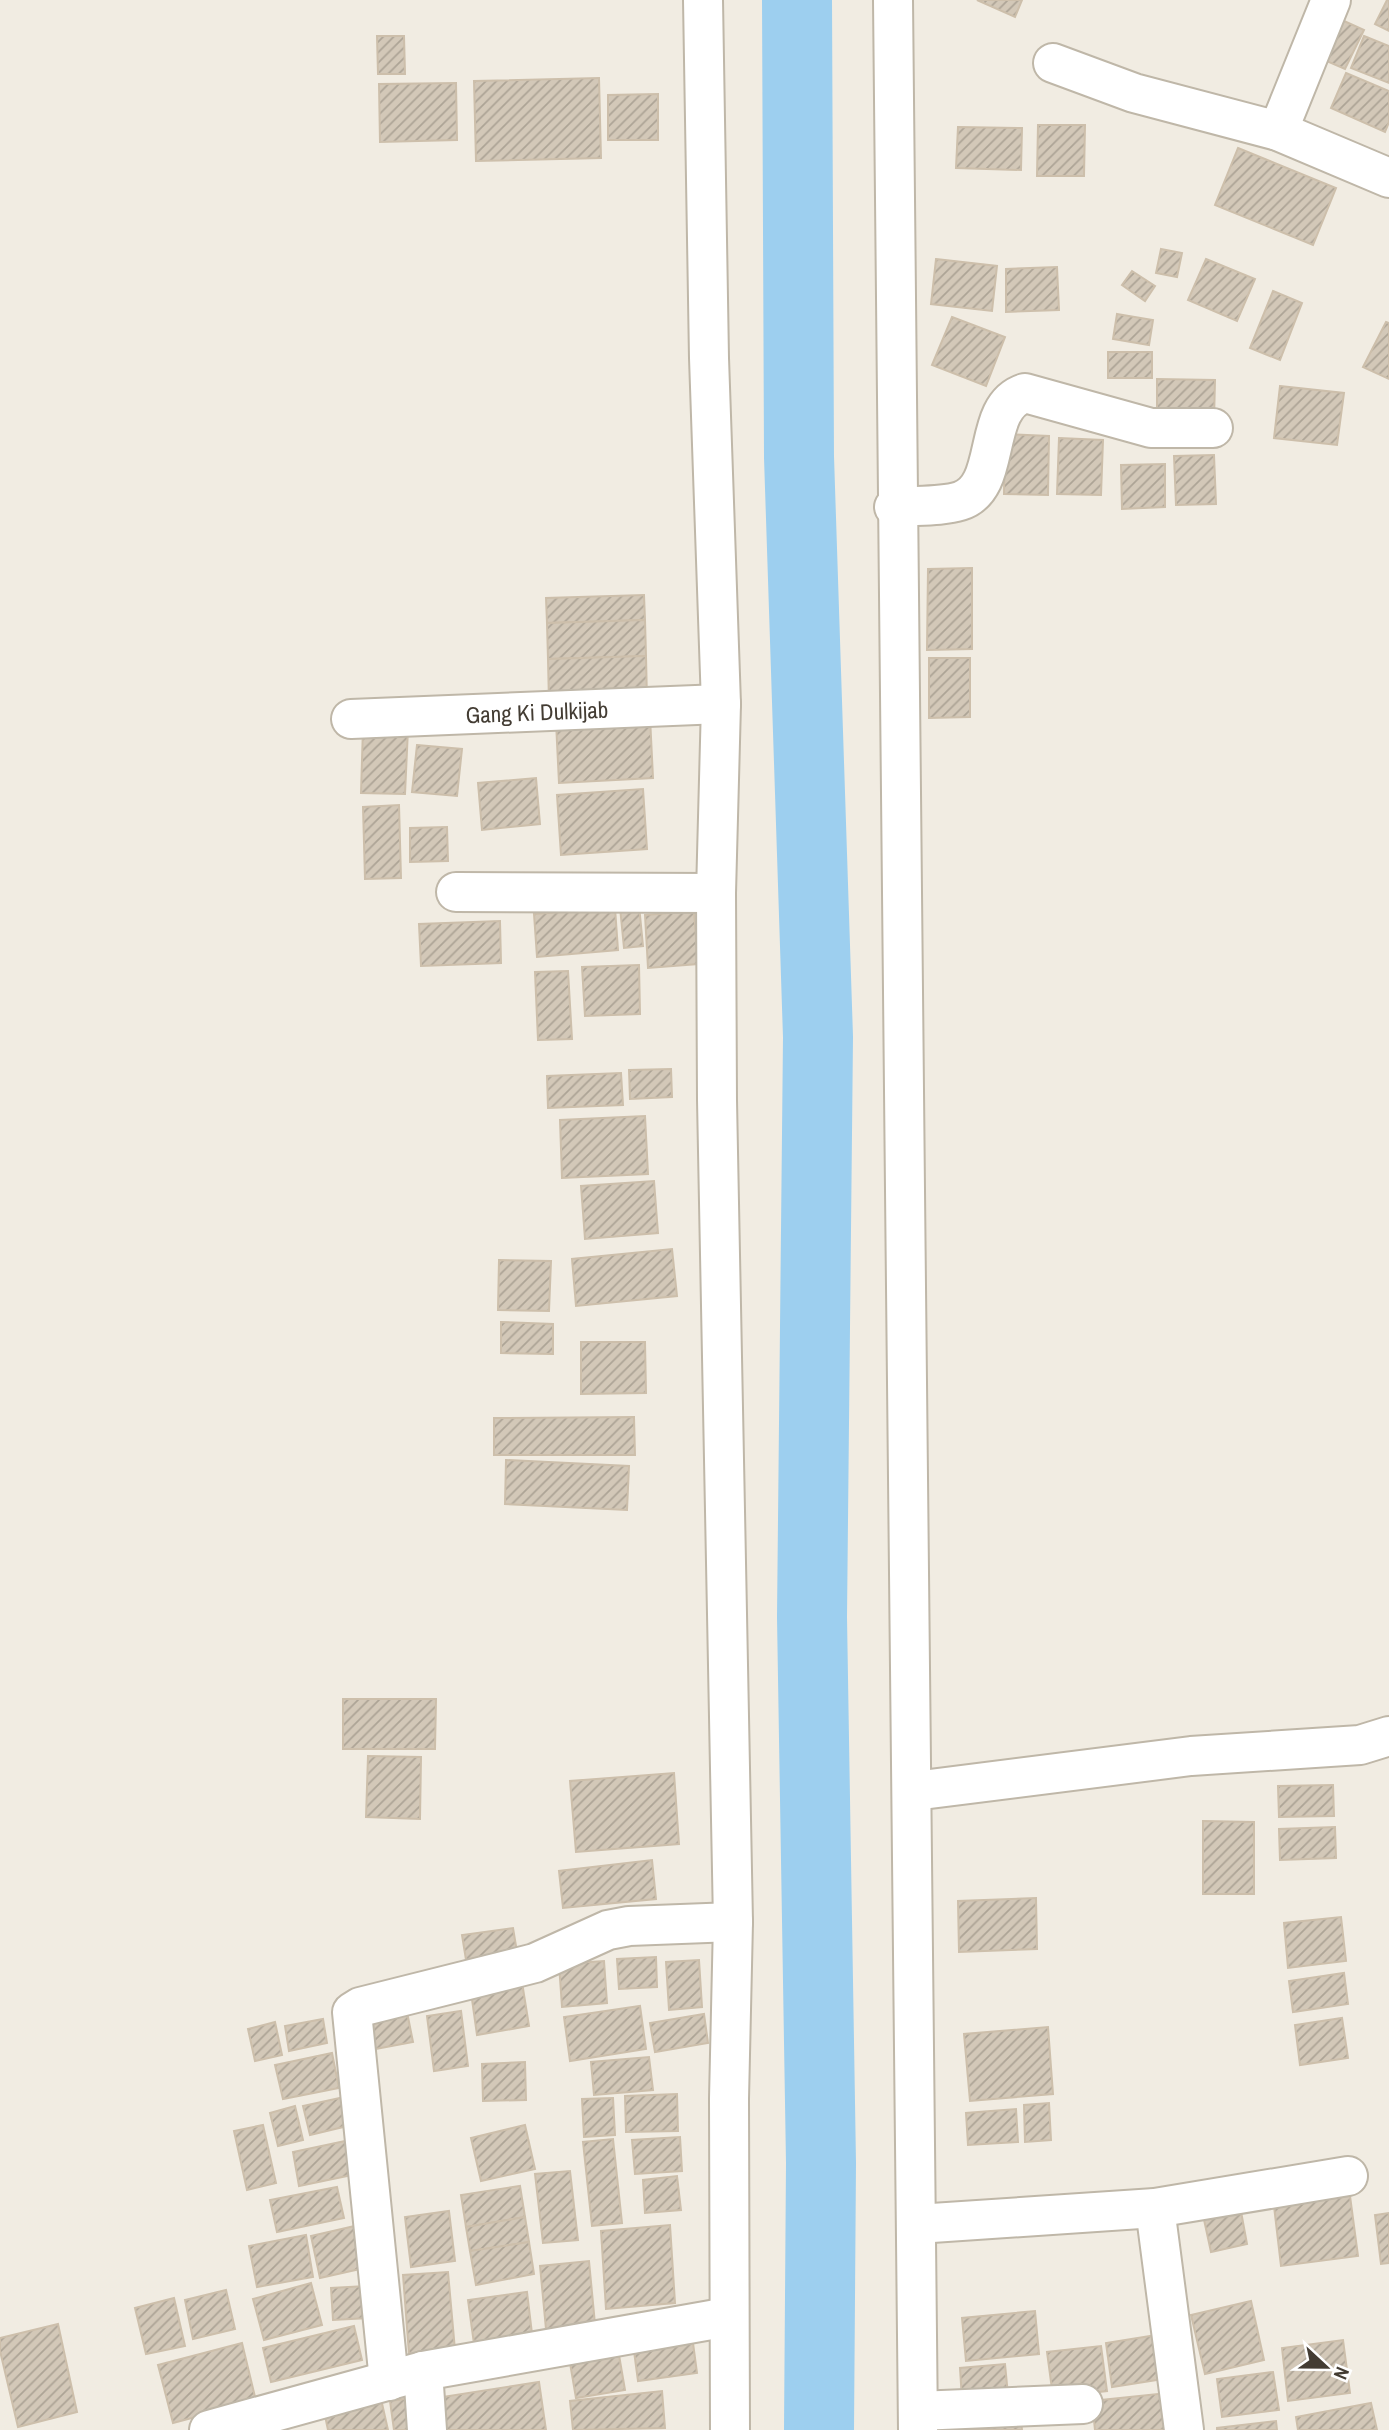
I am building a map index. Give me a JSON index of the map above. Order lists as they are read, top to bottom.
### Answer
{
  "streets": {
    "street": ["Gang Ki Dulkijab"]
  },
  "north": "right"
}
